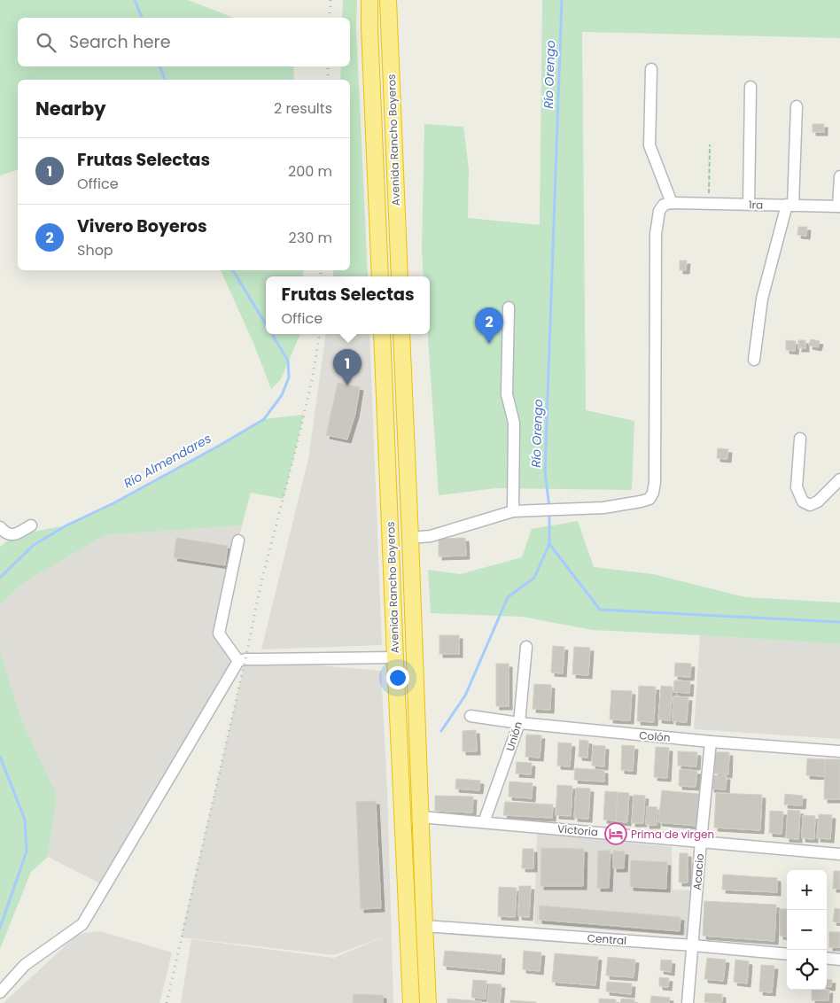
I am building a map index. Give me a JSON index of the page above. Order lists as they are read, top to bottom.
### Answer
{
  "streets": {
    "highway": ["Avenida Rancho Boyeros"],
    "street": [
      "1ra",
      "Unión",
      "Colón",
      "Victoria",
      "Acacio",
      "Central"
    ]
  },
  "crossings": [
    ["Avenida Rancho Boyeros", "Victoria"],
    ["Avenida Rancho Boyeros", "Central"],
    ["Unión", "Colón"],
    ["Unión", "Victoria"],
    ["Colón", "Acacio"],
    ["Victoria", "Acacio"],
    ["Acacio", "Central"]
  ],
  "water": ["Río Orengo", "Río Almendares"],
  "places": {
    "hotel": ["Prima de virgen"]
  },
  "page": {
    "search": "Search here",
    "heading": ["Nearby", "2 results"],
    "list": [
      {
        "mark": "1",
        "name": "Frutas Selectas",
        "note": "Office",
        "value": "200 m"
      },
      {
        "mark": "2",
        "name": "Vivero Boyeros",
        "note": "Shop",
        "value": "230 m"
      }
    ],
    "popup": ["Frutas Selectas", "Office"],
    "pins": ["2", "1"],
    "map_buttons": ["+", "−"]
  }
}
